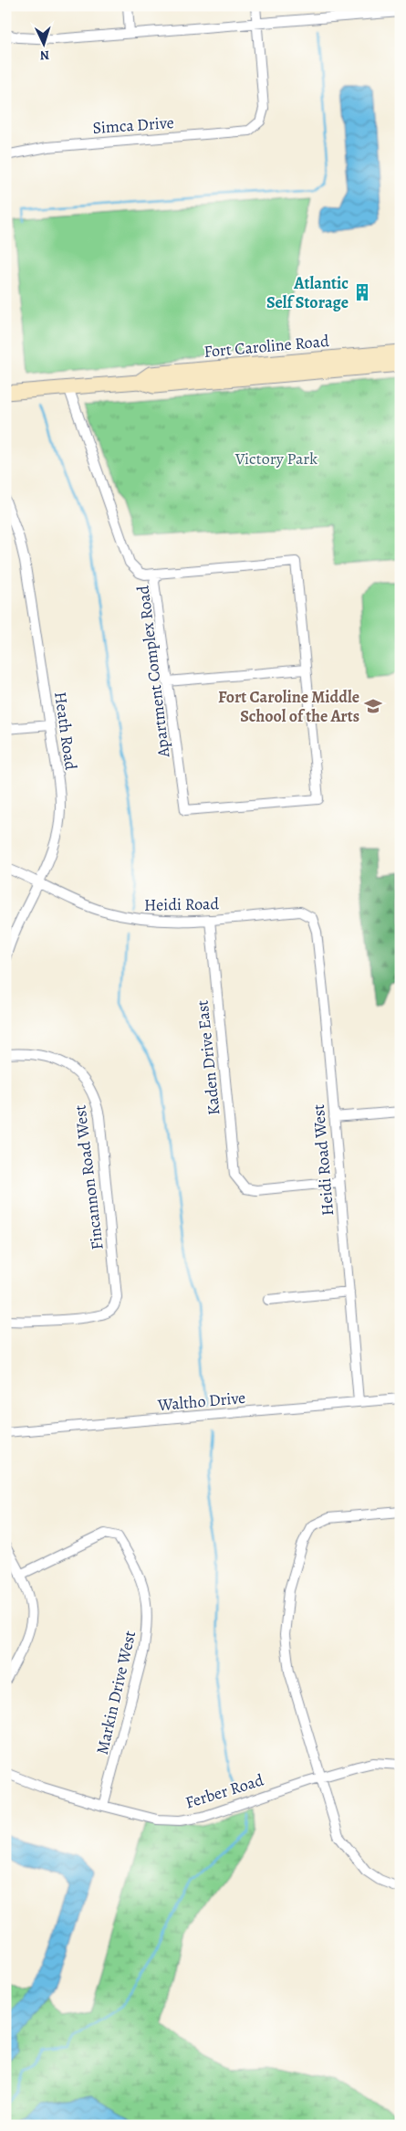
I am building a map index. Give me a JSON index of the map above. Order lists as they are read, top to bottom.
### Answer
{
  "streets": {
    "street": [
      "Simca Drive",
      "Fort Caroline Road",
      "Apartment Complex Road",
      "Heath Road",
      "Heidi Road",
      "Kaden Drive East",
      "Heidi Road West",
      "Fincannon Road West",
      "Waltho Drive",
      "Markin Drive West",
      "Ferber Road"
    ]
  },
  "crossings": [
    ["Fort Caroline Road", "Apartment Complex Road"],
    ["Heath Road", "Heidi Road"],
    ["Heidi Road", "Kaden Drive East"],
    ["Heidi Road", "Heidi Road West"],
    ["Kaden Drive East", "Heidi Road West"],
    ["Heidi Road West", "Waltho Drive"],
    ["Markin Drive West", "Ferber Road"]
  ],
  "parks": ["Victory Park"],
  "places": {
    "building": ["Atlantic Self Storage"],
    "school or university": ["Fort Caroline Middle School of the Arts"]
  },
  "north": "bottom"
}
